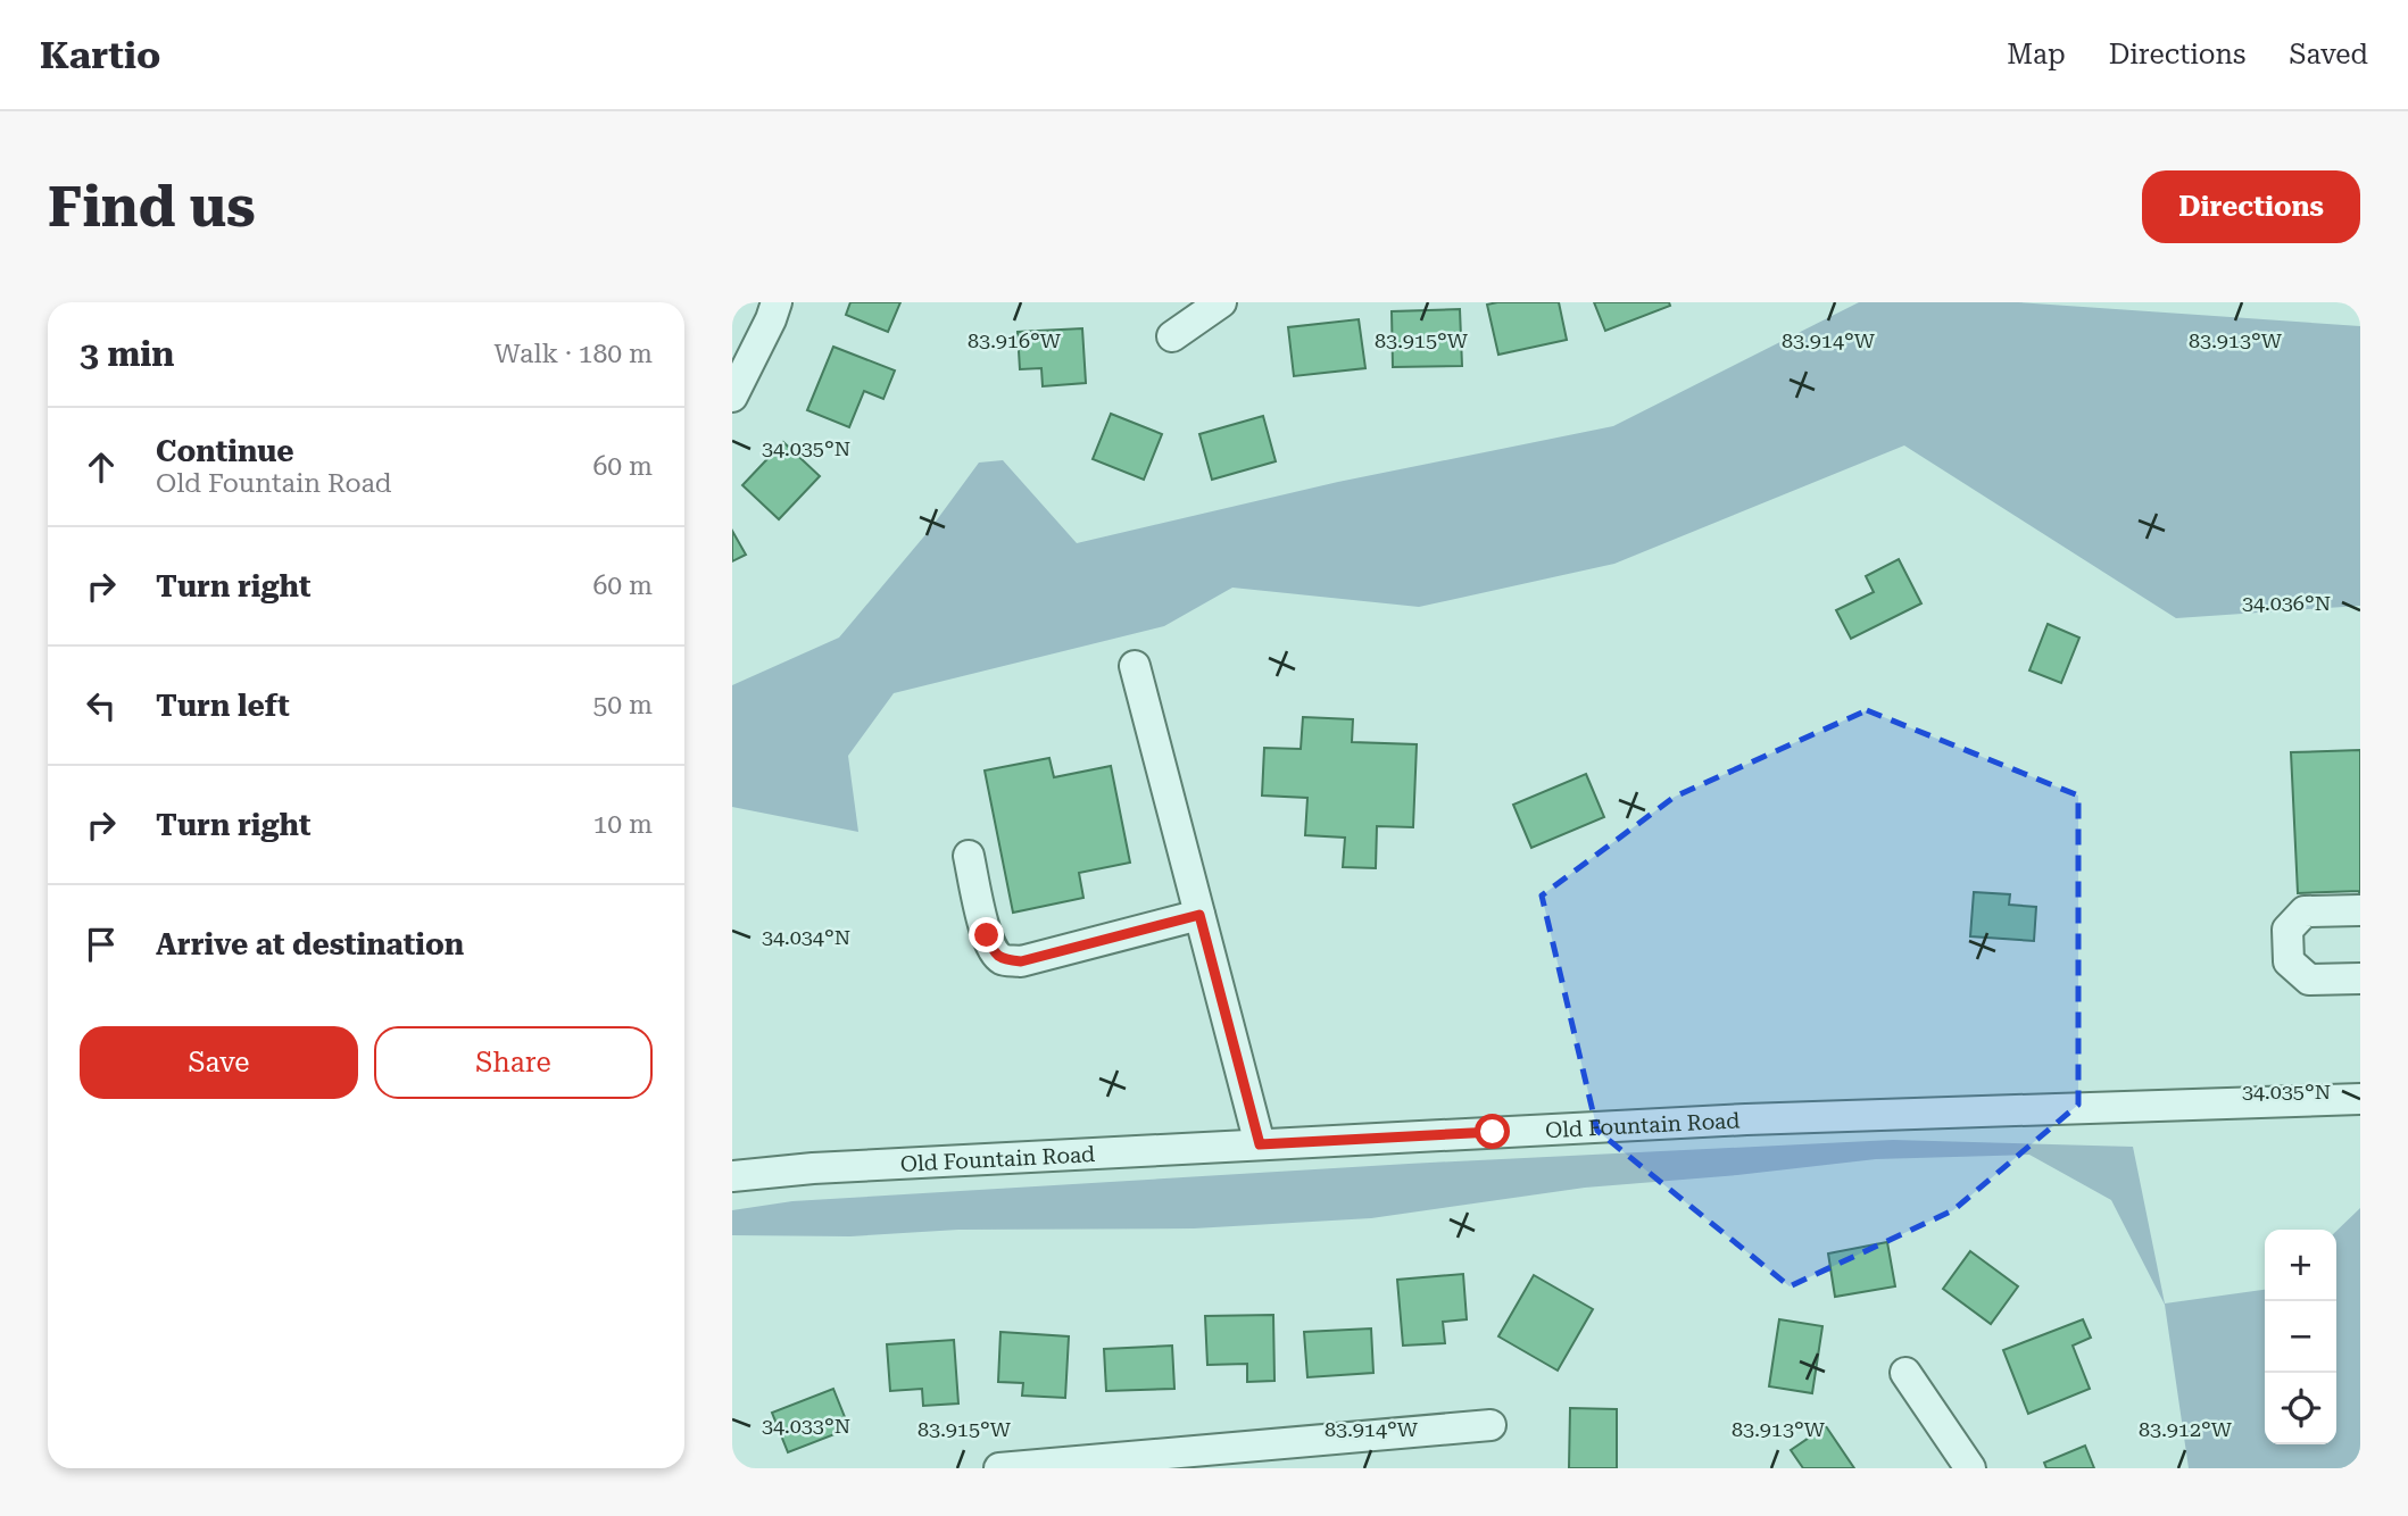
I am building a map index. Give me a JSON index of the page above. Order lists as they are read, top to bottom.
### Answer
{
  "streets": {
    "street": ["Old Fountain Road"]
  },
  "page": {
    "header": "Kartio",
    "nav": ["Map", "Directions", "Saved"],
    "buttons": [
      "Directions",
      ["Save", "Share"]
    ],
    "title": "Find us",
    "heading": ["3 min", "Walk · 180 m"],
    "list": [
      ["Continue", "Old Fountain Road", "60 m"],
      ["Turn right", "60 m"],
      ["Turn left", "50 m"],
      ["Turn right", "10 m"],
      "Arrive at destination"
    ],
    "map_buttons": ["+", "−"]
  },
  "coordinates": [
    "83.916°W",
    "83.915°W",
    "83.914°W",
    "83.913°W",
    "34.035°N",
    "34.036°N",
    "34.034°N",
    "34.033°N",
    "83.912°W"
  ]
}
